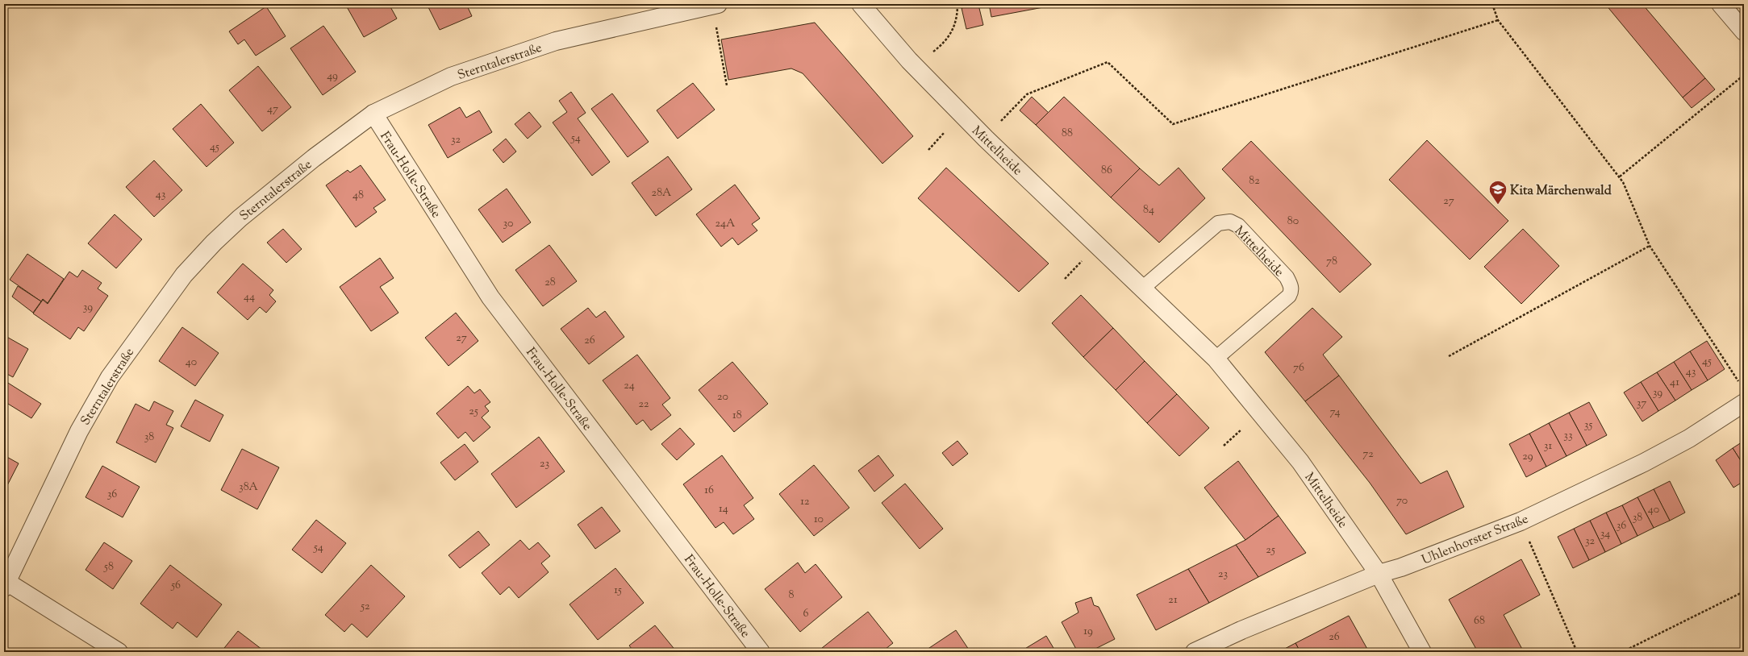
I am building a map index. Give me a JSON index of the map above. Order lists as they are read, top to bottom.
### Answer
{
  "streets": {
    "street": [
      "Sterntalerstraße",
      "Mittelheide",
      "Frau-Holle-Straße",
      "Uhlenhorster Straße"
    ]
  },
  "crossings": [
    ["Sterntalerstraße", "Frau-Holle-Straße"],
    ["Mittelheide", "Uhlenhorster Straße"]
  ],
  "places": {
    "school or university": ["Kita Märchenwald"]
  },
  "house_numbers": [
    "49",
    "47",
    "88",
    "54",
    "32",
    "45",
    "86",
    "82",
    "28A",
    "43",
    "48",
    "27",
    "84",
    "80",
    "30",
    "24A",
    "78",
    "28",
    "44",
    "39",
    "27",
    "26",
    "45",
    "40",
    "76",
    "43",
    "41",
    "24",
    "39",
    "20",
    "37",
    "22",
    "25",
    "74",
    "18",
    "35",
    "33",
    "38",
    "31",
    "72",
    "29",
    "23",
    "38A",
    "16",
    "36",
    "70",
    "12",
    "14",
    "40",
    "38",
    "10",
    "36",
    "34",
    "32",
    "54",
    "25",
    "58",
    "23",
    "56",
    "15",
    "8",
    "21",
    "52",
    "6",
    "68",
    "19",
    "26"
  ]
}
